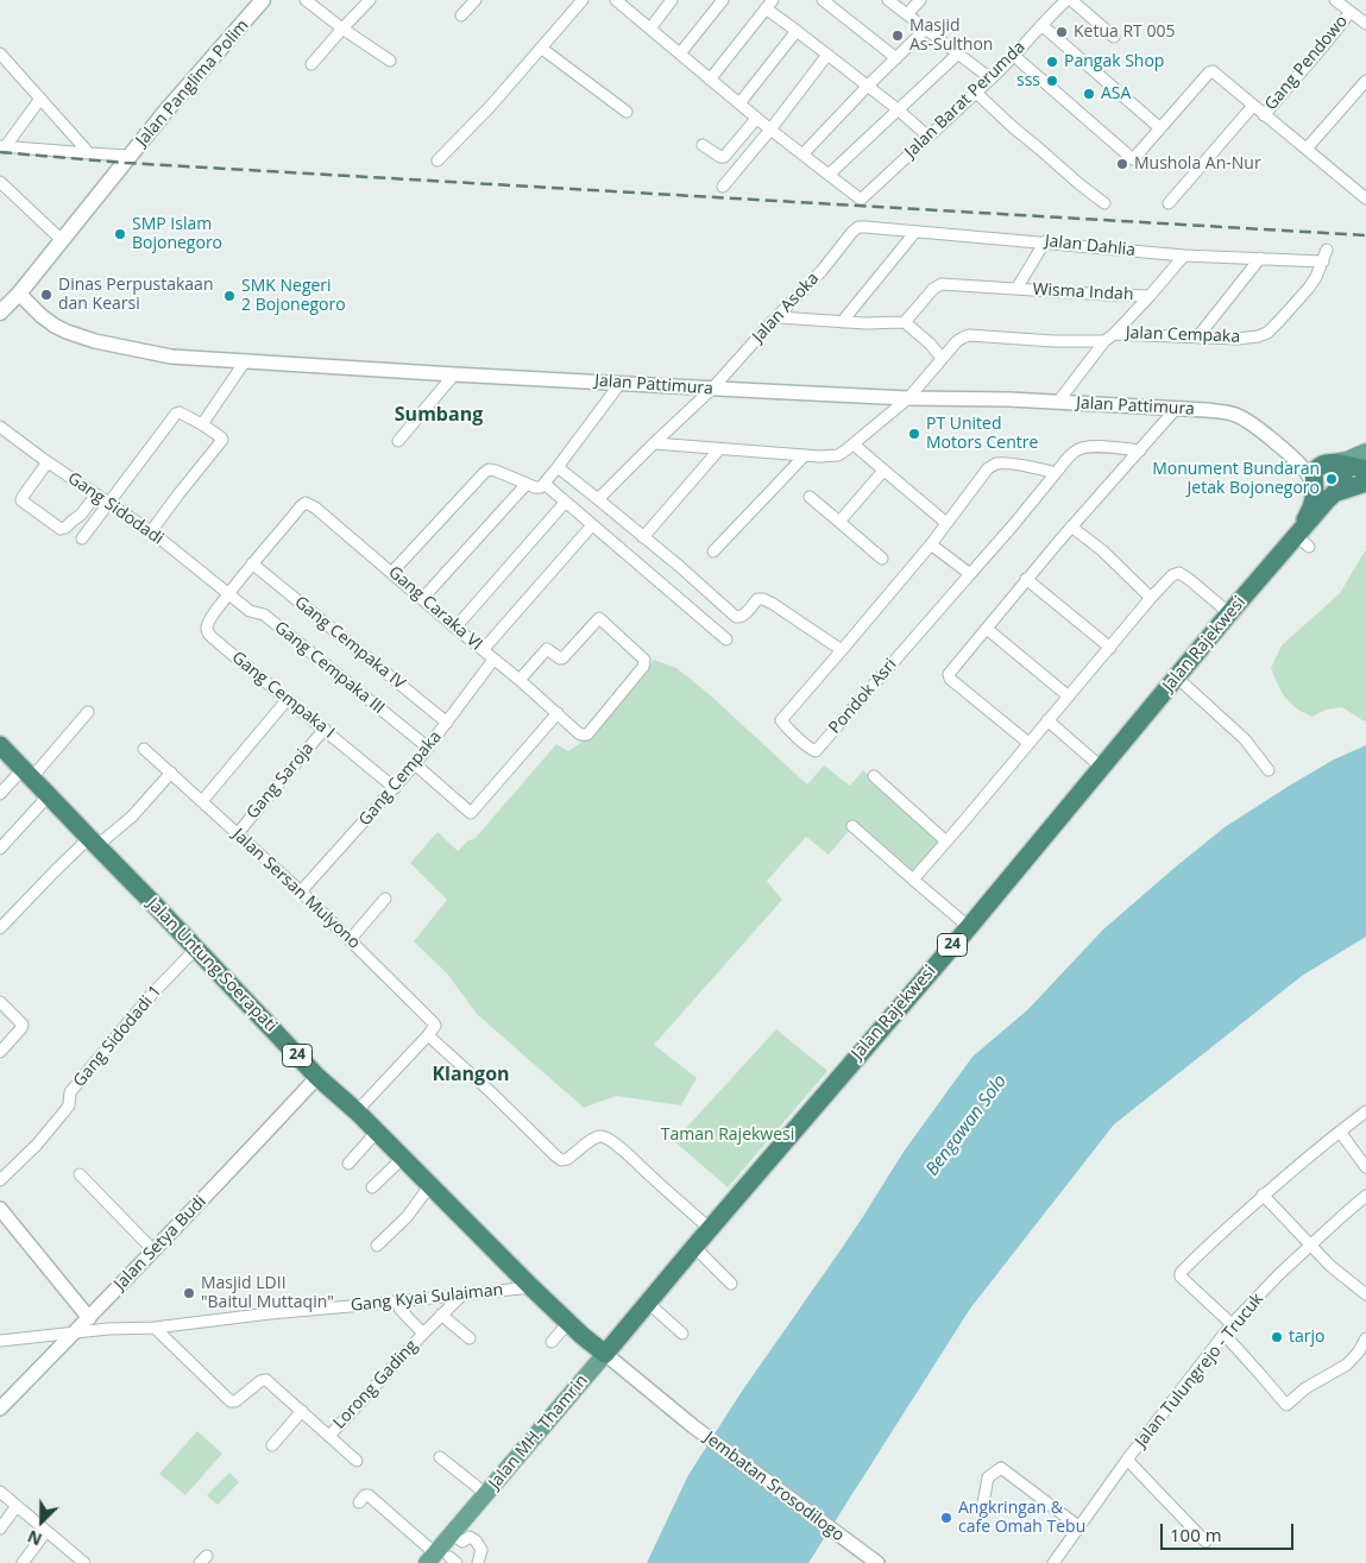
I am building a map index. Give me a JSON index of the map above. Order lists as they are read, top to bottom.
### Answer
{
  "streets": {
    "highway": ["Jalan Rajekwesi", "24", "Jalan Untung Soerapati"],
    "main road": ["Jalan Panglima Polim", "Jalan MH. Thamrin"],
    "street": [
      "Gang Pendowo",
      "Jalan Barat Perumda",
      "Jalan Dahlia",
      "Wisma Indah",
      "Jalan Asoka",
      "Jalan Cempaka",
      "Jalan Pattimura",
      "Gang Sidodadi",
      "Gang Caraka VI",
      "Gang Cempaka IV",
      "Gang Cempaka III",
      "Gang Cempaka I",
      "Pondok Asri",
      "Gang Cempaka",
      "Gang Saroja",
      "Jalan Sersan Mulyono",
      "Gang Sidodadi 1",
      "Jalan Setya Budi",
      "Gang Kyai Sulaiman",
      "Jalan Tulungrejo - Trucuk",
      "Lorong Gading",
      "Jembatan Srosodilogo"
    ]
  },
  "crossings": [
    ["Jalan Panglima Polim", "Jalan Pattimura"],
    ["Jalan Dahlia", "Wisma Indah"],
    ["Jalan Dahlia", "Jalan Asoka"],
    ["Jalan Dahlia", "Jalan Cempaka"],
    ["Wisma Indah", "Jalan Cempaka"],
    ["Jalan Asoka", "Jalan Pattimura"],
    ["Jalan Pattimura", "24"],
    ["Gang Sidodadi", "Gang Caraka VI"],
    ["Gang Sidodadi", "Gang Cempaka III"],
    ["Gang Sidodadi", "Gang Cempaka I"],
    ["Gang Caraka VI", "Gang Cempaka IV"],
    ["Gang Caraka VI", "Gang Cempaka III"],
    ["Gang Caraka VI", "Gang Cempaka I"],
    ["Gang Caraka VI", "Gang Cempaka"],
    ["Gang Cempaka IV", "Gang Cempaka"],
    ["Jalan Rajekwesi", "24"],
    ["Jalan Rajekwesi", "Jalan Untung Soerapati"],
    ["Jalan Rajekwesi", "Jalan MH. Thamrin"],
    ["Jalan Rajekwesi", "Jembatan Srosodilogo"],
    ["Gang Cempaka III", "Gang Cempaka I"],
    ["Gang Cempaka III", "Gang Cempaka"],
    ["Gang Cempaka I", "Gang Cempaka"],
    ["Gang Cempaka I", "Gang Saroja"],
    ["Gang Cempaka", "Jalan Sersan Mulyono"],
    ["Gang Saroja", "Jalan Sersan Mulyono"],
    ["Jalan Untung Soerapati", "Gang Sidodadi 1"],
    ["Jalan Untung Soerapati", "Jalan Setya Budi"],
    ["Jalan Untung Soerapati", "Gang Kyai Sulaiman"],
    ["Jalan Untung Soerapati", "Jalan MH. Thamrin"],
    ["Jalan Untung Soerapati", "Jembatan Srosodilogo"],
    ["Jalan Setya Budi", "Gang Kyai Sulaiman"],
    ["Gang Kyai Sulaiman", "Lorong Gading"],
    ["Jalan MH. Thamrin", "Jembatan Srosodilogo"]
  ],
  "districts": ["Sumbang", "Klangon"],
  "water": ["Bengawan Solo"],
  "parks": ["Taman Rajekwesi"],
  "places": [
    "Ketua RT 005",
    "Masjid As-Sulthon",
    "Pangak Shop",
    "sss",
    "ASA",
    "Mushola An-Nur",
    "SMP Islam Bojonegoro",
    "Dinas Perpustakaan dan Kearsi",
    "SMK Negeri 2 Bojonegoro",
    "PT United Motors Centre",
    "Monument Bundaran Jetak Bojonegoro",
    "Masjid LDII \"Baitul Muttaqin\"",
    "tarjo",
    "Angkringan & cafe Omah Tebu"
  ],
  "scale_bar": "100 m",
  "north": "bottom left"
}
